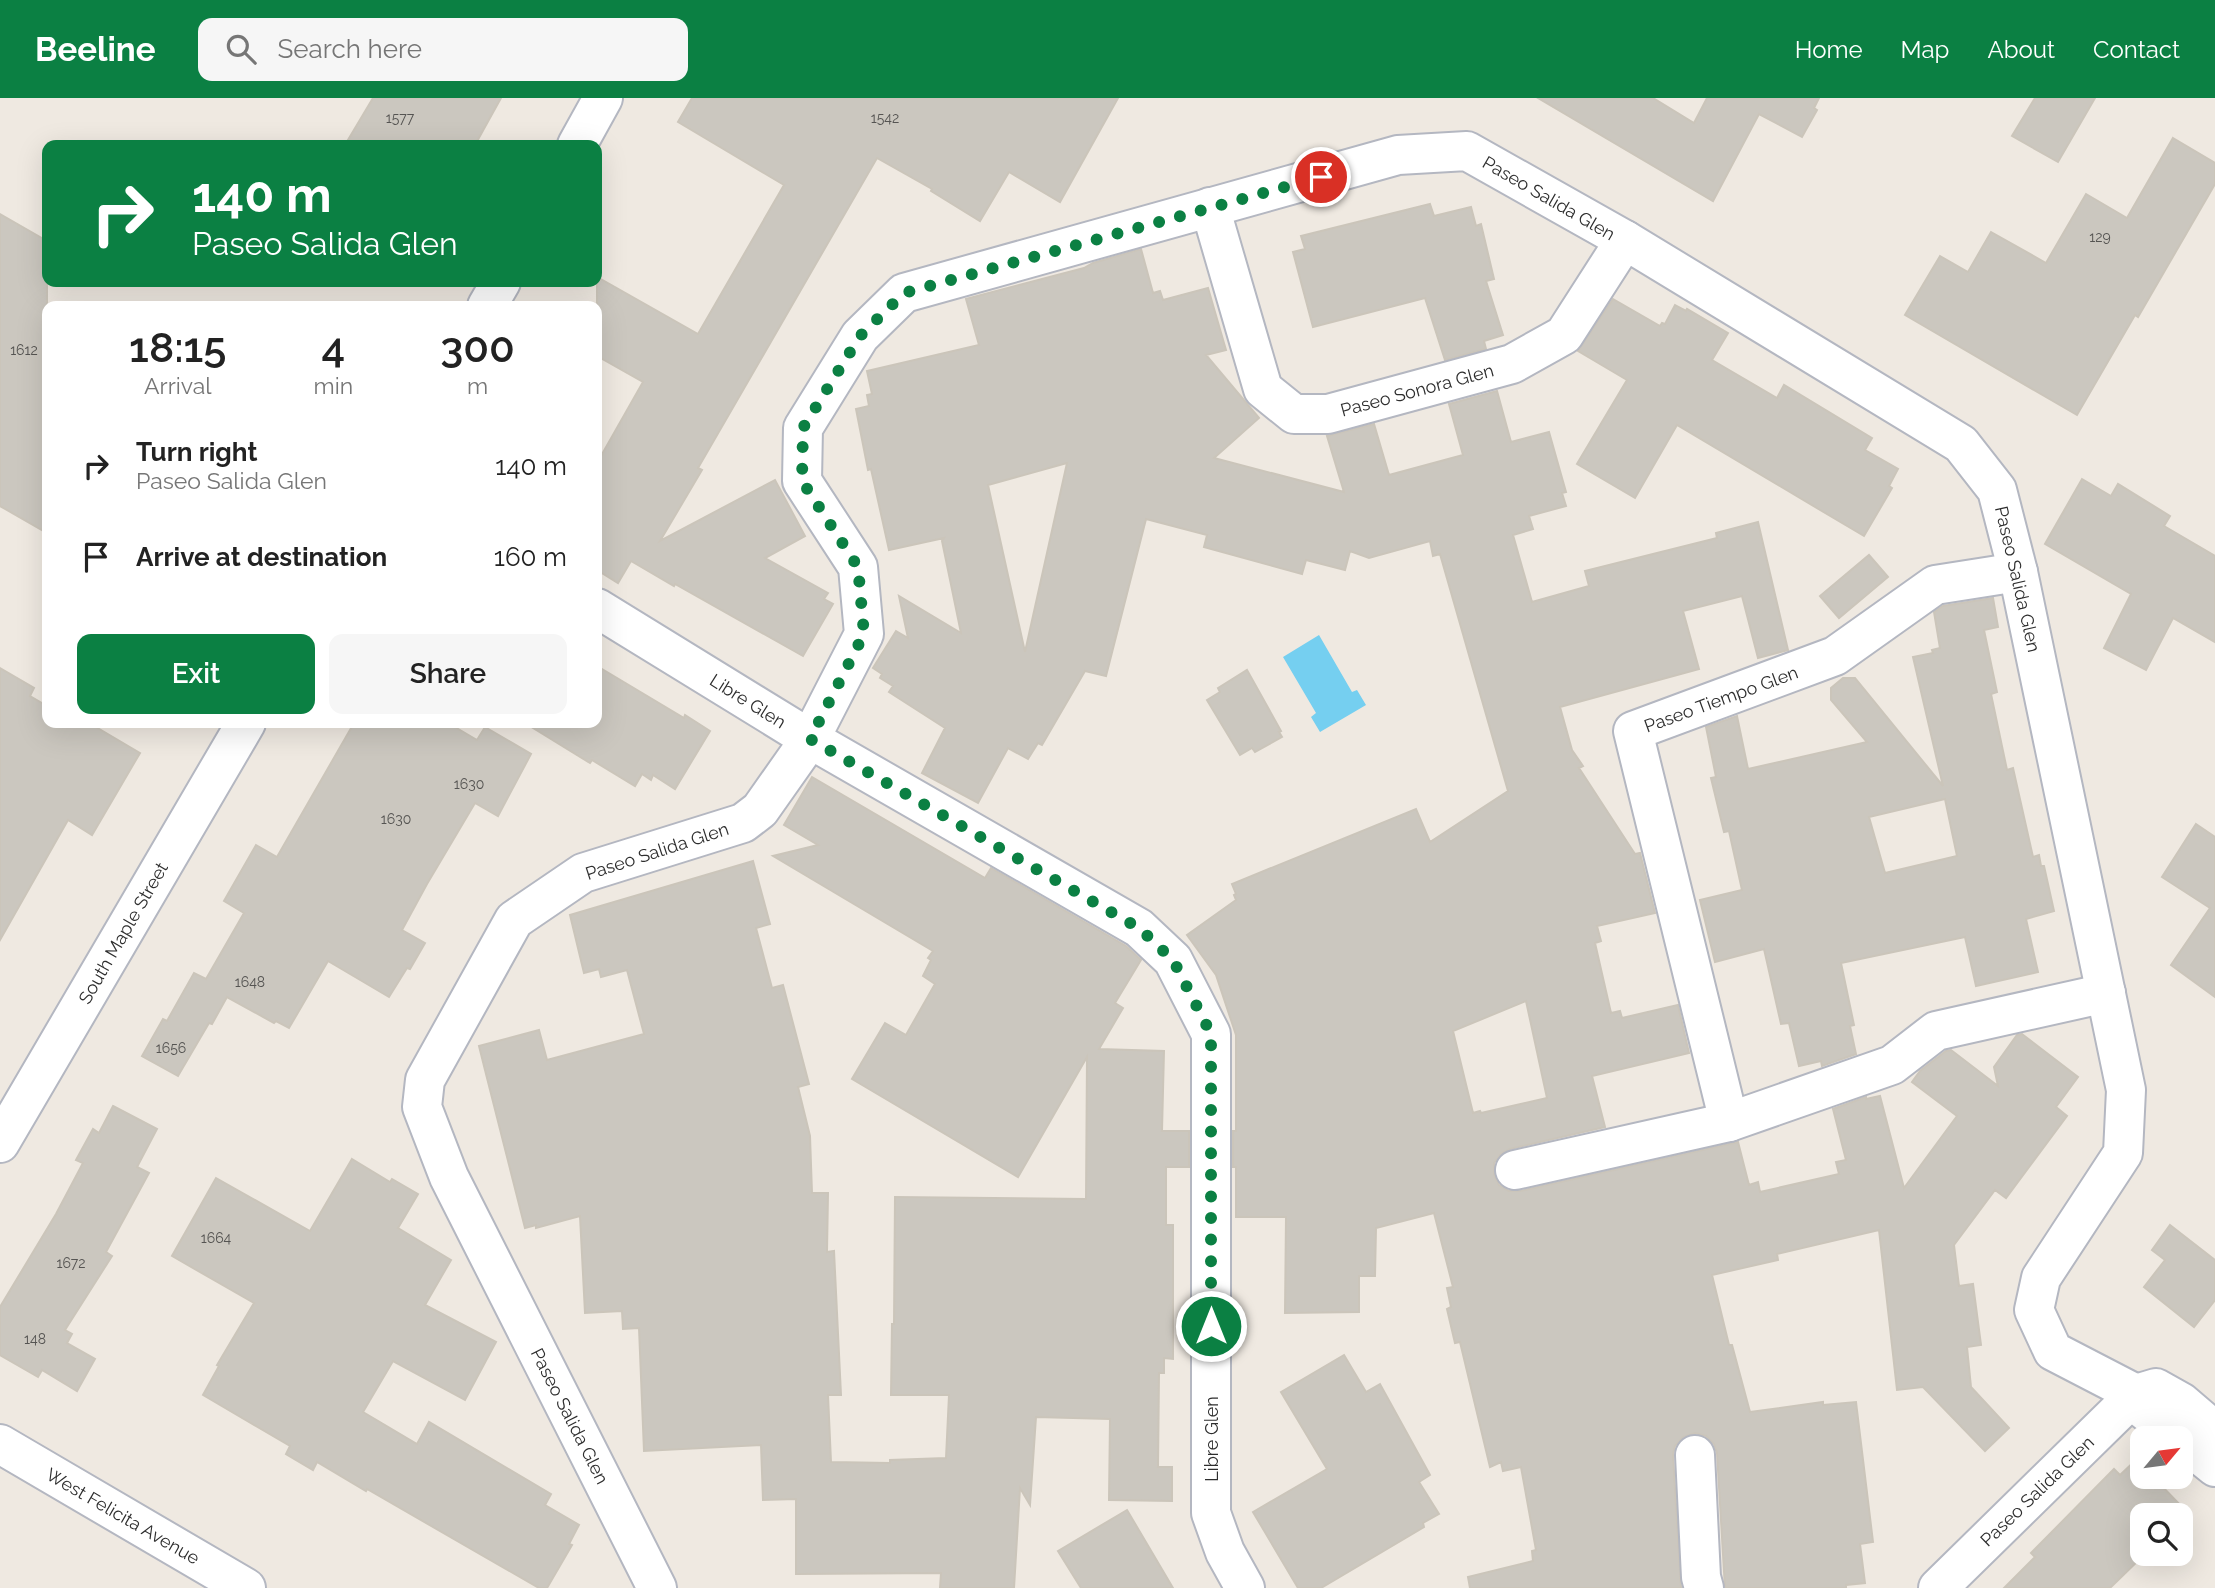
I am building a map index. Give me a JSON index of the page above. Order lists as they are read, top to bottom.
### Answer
{
  "streets": {
    "street": [
      "Paseo Salida Glen",
      "Paseo Sonora Glen",
      "Paseo Tiempo Glen",
      "Libre Glen",
      "South Maple Street",
      "West Felicita Avenue"
    ]
  },
  "crossings": [
    ["Paseo Salida Glen", "Paseo Sonora Glen"],
    ["Paseo Salida Glen", "Paseo Tiempo Glen"],
    ["Paseo Salida Glen", "Libre Glen"]
  ],
  "house_numbers": [
    "1577",
    "1542",
    "129",
    "1612",
    "1630",
    "1630",
    "1648",
    "1656",
    "1664",
    "1672",
    "148"
  ],
  "north": "top right",
  "page": {
    "header": "Beeline",
    "search": "Search here",
    "nav": [
      "Home",
      "Map",
      "About",
      "Contact"
    ],
    "turn": ["140 m", "Paseo Salida Glen"],
    "eta": [
      "18:15",
      "Arrival",
      "4",
      "min",
      "300",
      "m"
    ],
    "list": [
      {
        "name": "Turn right",
        "note": "Paseo Salida Glen",
        "value": "140 m"
      },
      {
        "name": "Arrive at destination",
        "value": "160 m"
      }
    ],
    "buttons": ["Exit", "Share"]
  }
}
